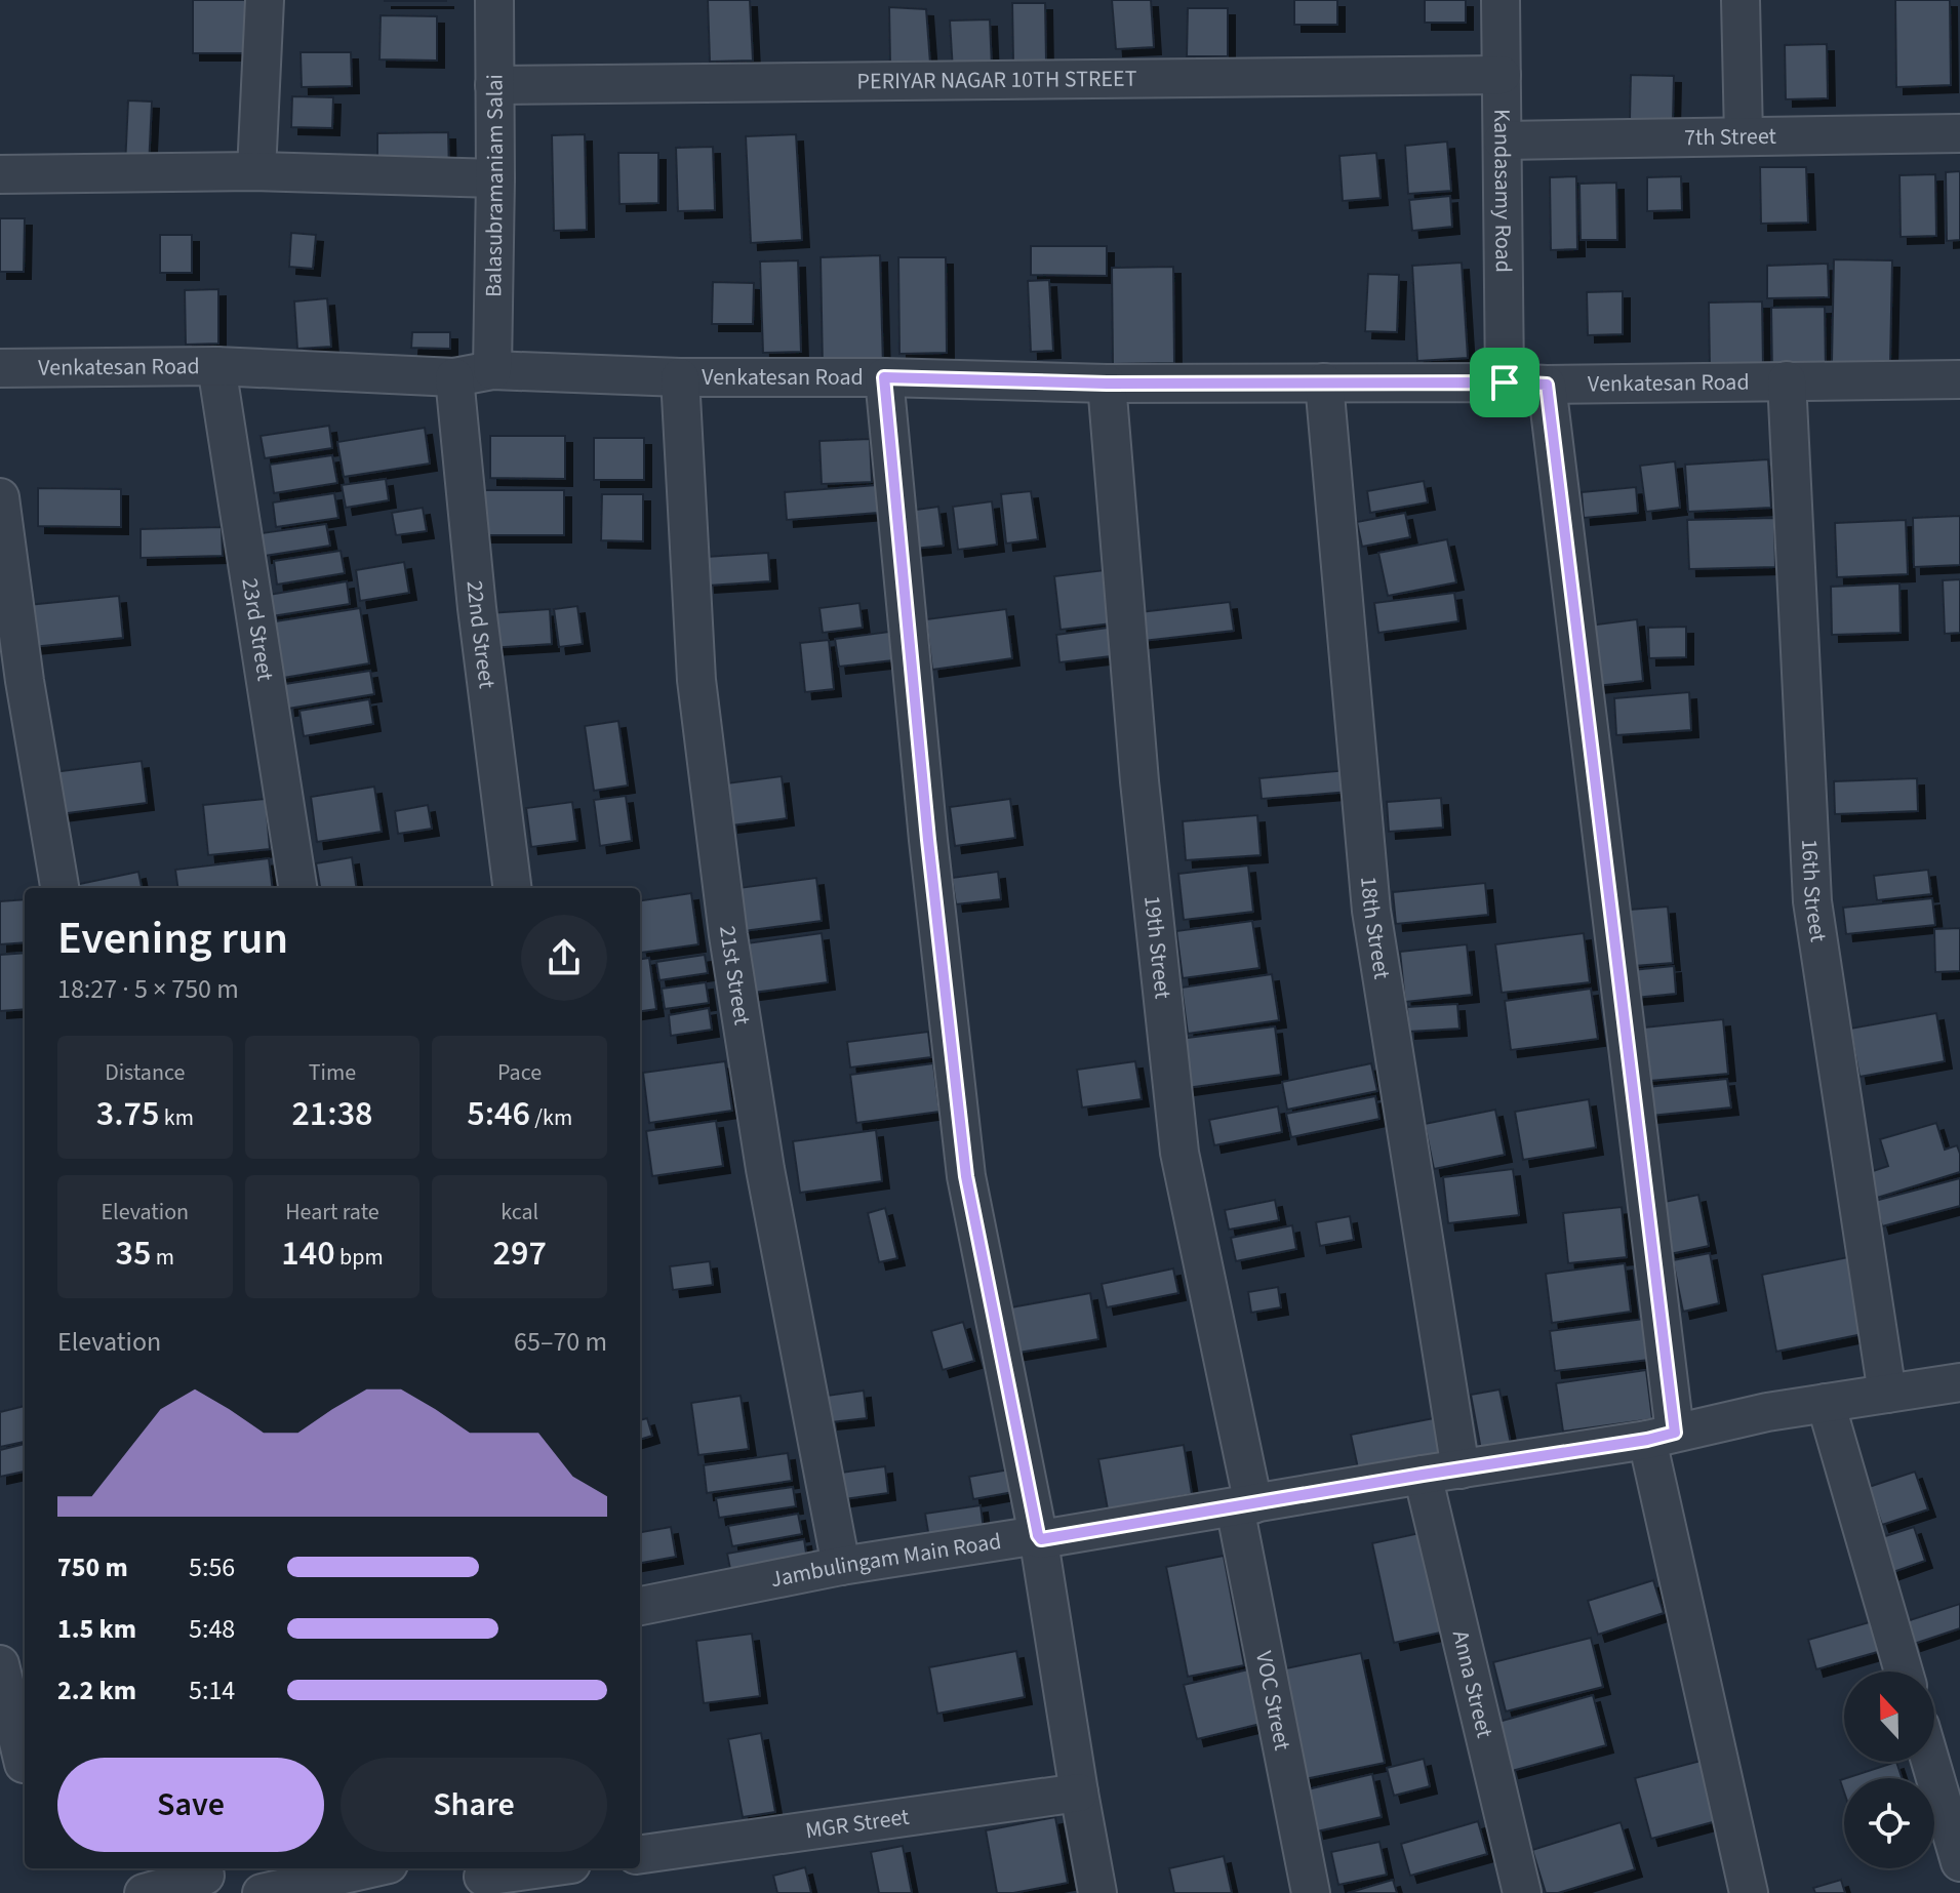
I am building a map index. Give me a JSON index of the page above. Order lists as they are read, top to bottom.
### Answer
{
  "streets": {
    "street": [
      "PERIYAR NAGAR 10TH STREET",
      "7th Street",
      "Balasubramaniam Salai",
      "Kandasamy Road",
      "Venkatesan Road",
      "23rd Street",
      "22nd Street",
      "16th Street",
      "18th Street",
      "19th Street",
      "21st Street",
      "Jambulingam Main Road",
      "Anna Street",
      "VOC Street",
      "MGR Street"
    ]
  },
  "crossings": [
    ["PERIYAR NAGAR 10TH STREET", "Balasubramaniam Salai"],
    ["PERIYAR NAGAR 10TH STREET", "Kandasamy Road"],
    ["7th Street", "Kandasamy Road"],
    ["Balasubramaniam Salai", "Venkatesan Road"],
    ["Kandasamy Road", "Venkatesan Road"],
    ["Venkatesan Road", "23rd Street"],
    ["Venkatesan Road", "22nd Street"],
    ["Venkatesan Road", "16th Street"],
    ["Venkatesan Road", "18th Street"],
    ["Venkatesan Road", "19th Street"],
    ["Venkatesan Road", "21st Street"],
    ["16th Street", "Jambulingam Main Road"],
    ["18th Street", "Jambulingam Main Road"],
    ["19th Street", "Jambulingam Main Road"],
    ["19th Street", "VOC Street"],
    ["21st Street", "Jambulingam Main Road"],
    ["Jambulingam Main Road", "Anna Street"],
    ["Jambulingam Main Road", "VOC Street"]
  ],
  "north": "top",
  "page": {
    "heading": ["Evening run", "18:27 · 5 × 750 m"],
    "stats": [
      ["Distance", "3.75 km"],
      ["Time", "21:38"],
      ["Pace", "5:46 /km"],
      ["Elevation", "35 m"],
      ["Heart rate", "140 bpm"],
      ["kcal", "297"]
    ],
    "chart": ["Elevation", "65–70 m"],
    "list": [
      {
        "name": "750 m",
        "note": "5:56"
      },
      {
        "name": "1.5 km",
        "note": "5:48"
      },
      {
        "name": "2.2 km",
        "note": "5:14"
      }
    ],
    "buttons": ["Save", "Share"]
  }
}
